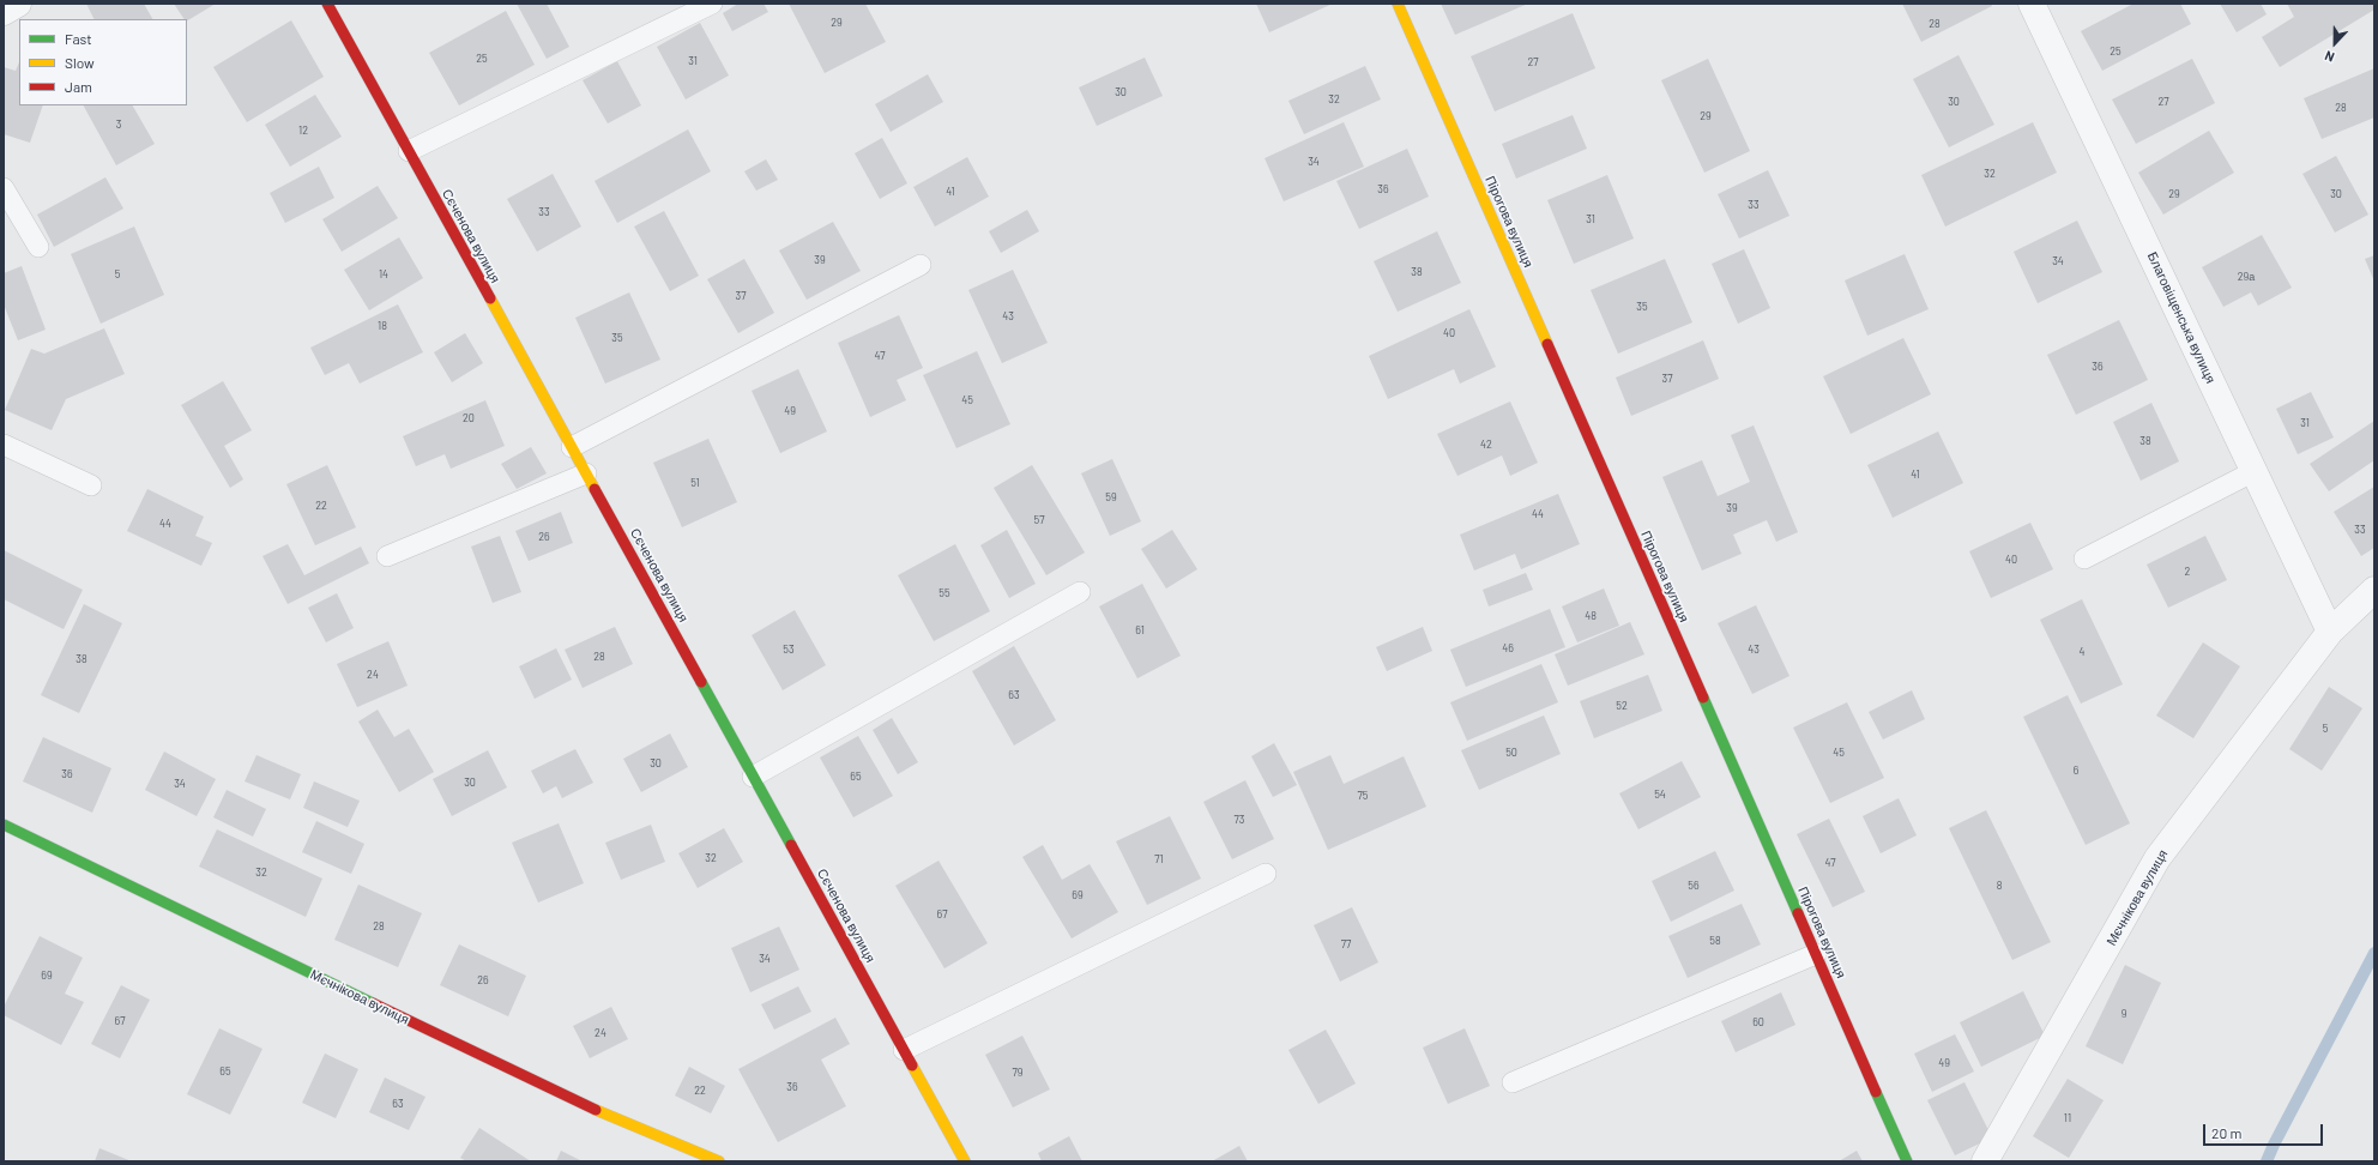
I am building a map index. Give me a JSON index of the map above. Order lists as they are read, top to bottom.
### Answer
{
  "streets": {
    "street": [
      "Пірогова вулиця",
      "Сєченова вулиця",
      "Благовіщенська вулиця",
      "Мєчнікова вулиця"
    ]
  },
  "crossings": [
    ["Благовіщенська вулиця", "Мєчнікова вулиця"]
  ],
  "house_numbers": [
    "29",
    "28",
    "25",
    "25",
    "31",
    "27",
    "30",
    "32",
    "30",
    "27",
    "28",
    "29",
    "3",
    "12",
    "34",
    "32",
    "36",
    "41",
    "29",
    "30",
    "33",
    "33",
    "31",
    "39",
    "34",
    "38",
    "5",
    "14",
    "29а",
    "37",
    "35",
    "43",
    "18",
    "40",
    "35",
    "47",
    "36",
    "37",
    "45",
    "49",
    "20",
    "31",
    "38",
    "42",
    "41",
    "51",
    "59",
    "22",
    "39",
    "44",
    "57",
    "44",
    "33",
    "26",
    "40",
    "2",
    "55",
    "48",
    "61",
    "46",
    "53",
    "43",
    "4",
    "28",
    "38",
    "24",
    "63",
    "52",
    "5",
    "50",
    "45",
    "30",
    "6",
    "36",
    "65",
    "30",
    "34",
    "54",
    "75",
    "73",
    "32",
    "71",
    "47",
    "32",
    "56",
    "8",
    "69",
    "67",
    "28",
    "58",
    "77",
    "34",
    "69",
    "26",
    "9",
    "67",
    "60",
    "24",
    "49",
    "65",
    "79",
    "36",
    "22",
    "63",
    "11"
  ],
  "legend": ["Fast", "Slow", "Jam"],
  "scale_bar": "20 m",
  "north": "bottom"
}
